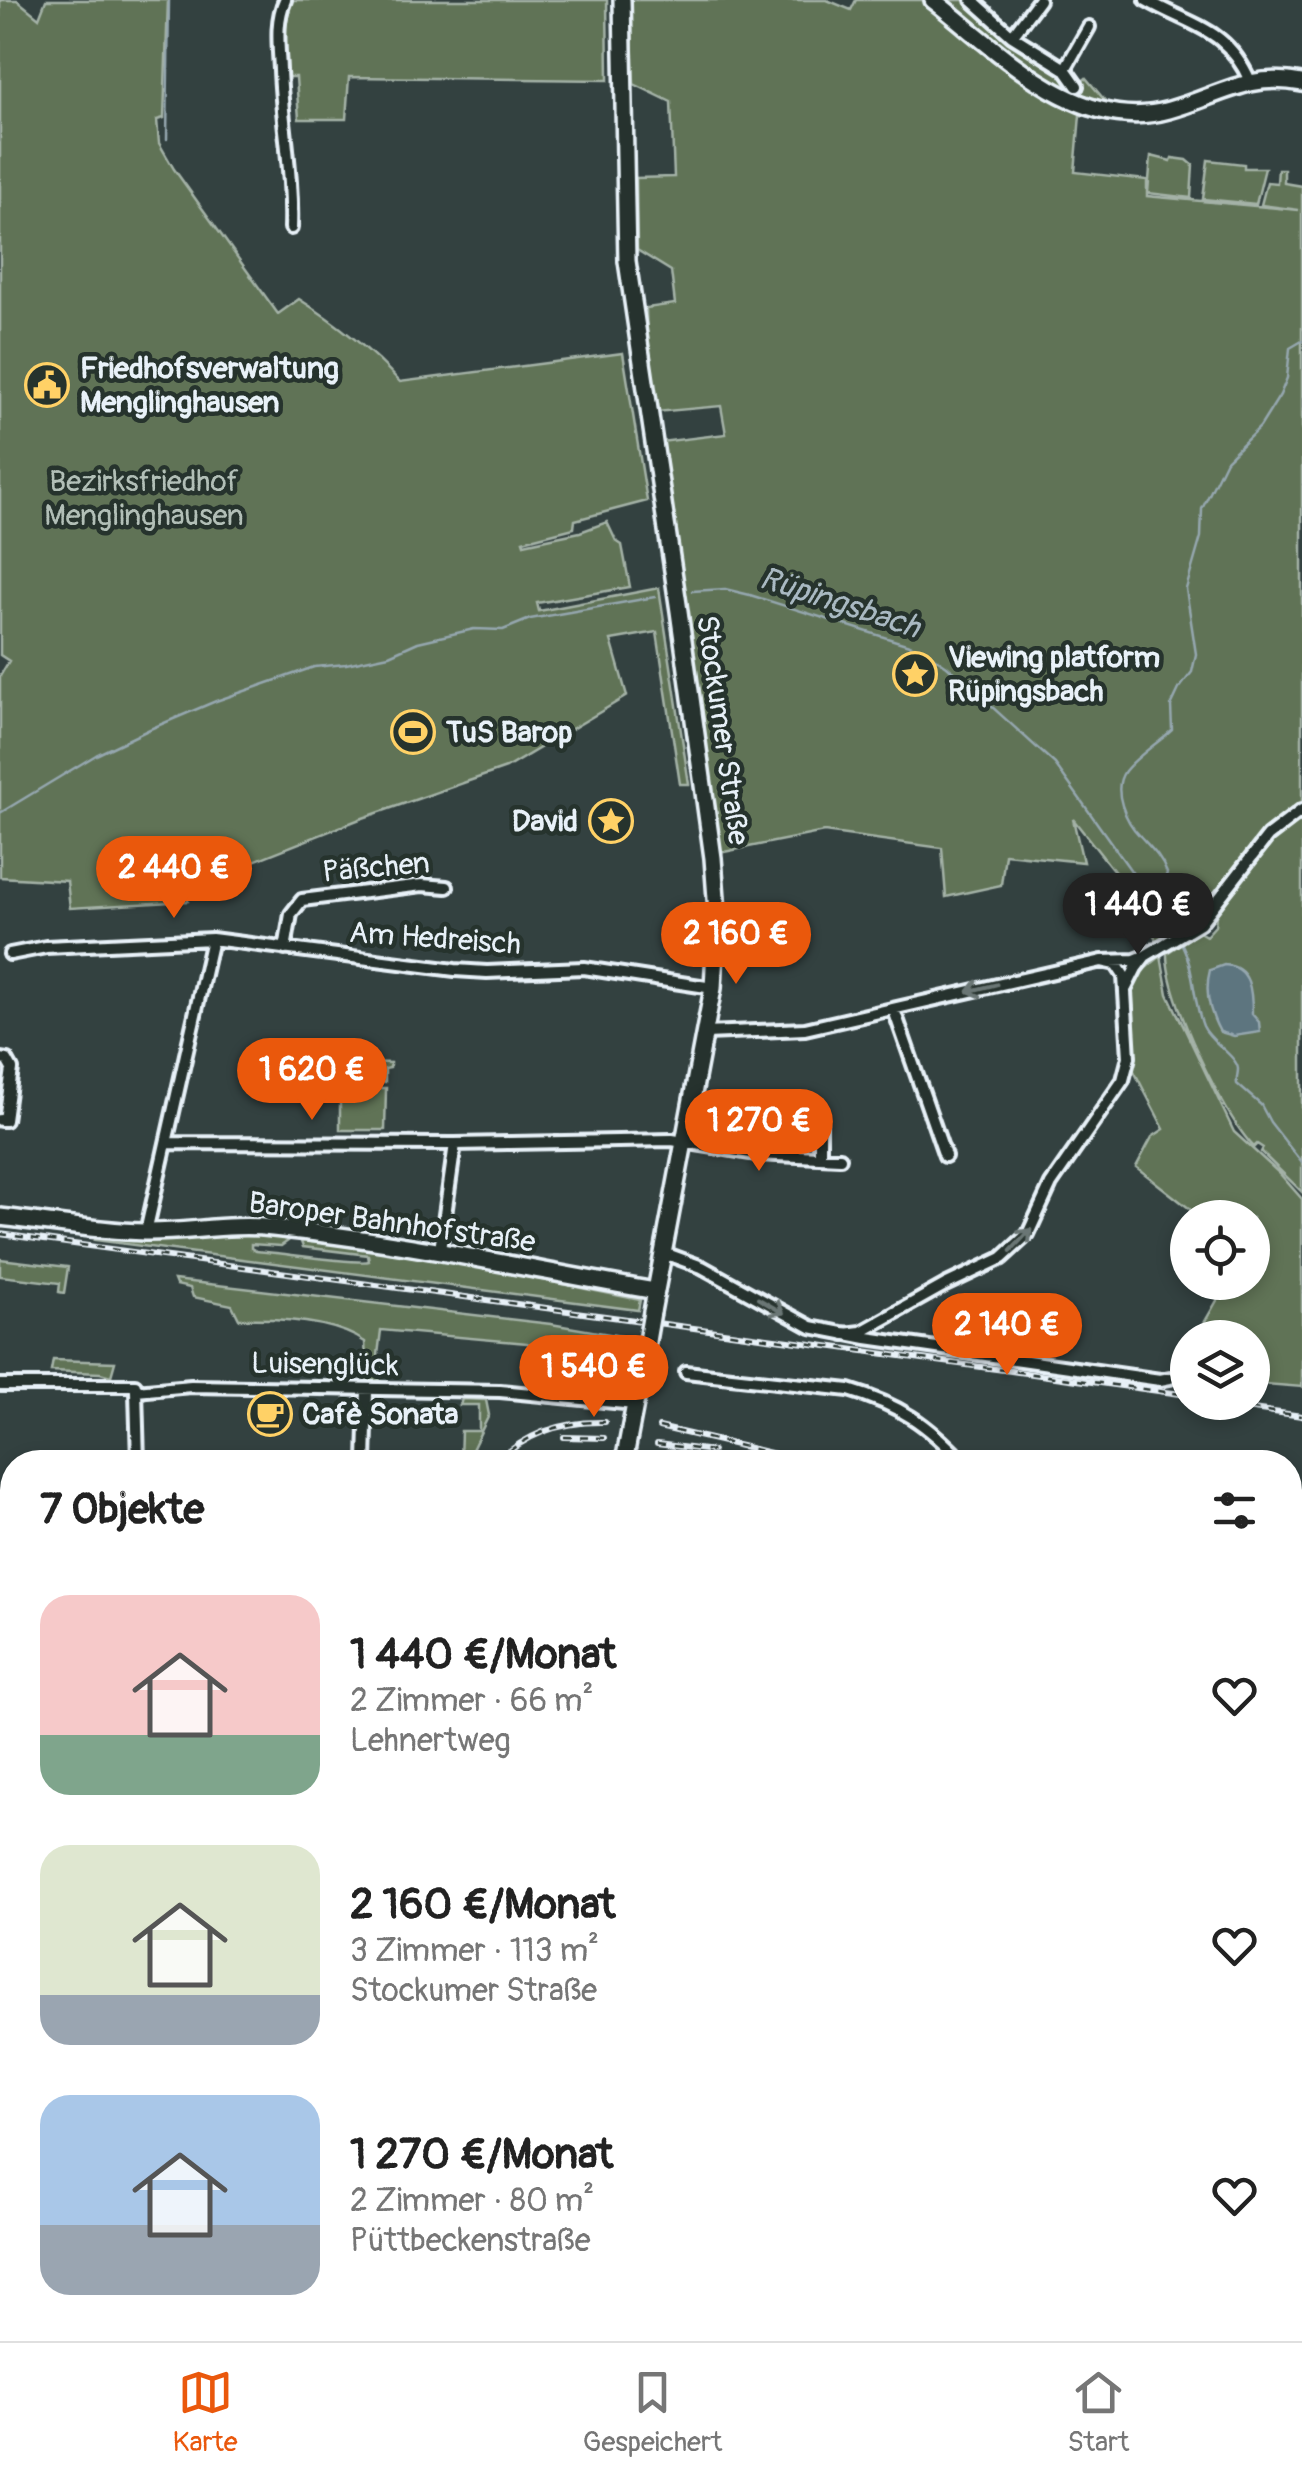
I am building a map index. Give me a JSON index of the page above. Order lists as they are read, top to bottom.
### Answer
{
  "streets": {
    "main road": ["Stockumer Straße", "Baroper Bahnhofstraße"],
    "street": ["Päßchen", "Am Hedreisch", "Luisenglück"]
  },
  "crossings": [
    ["Stockumer Straße", "Am Hedreisch"],
    ["Stockumer Straße", "Baroper Bahnhofstraße"],
    ["Stockumer Straße", "Luisenglück"],
    ["Päßchen", "Am Hedreisch"]
  ],
  "water": ["Rüpingsbach"],
  "parks": ["Bezirksfriedhof Menglinghausen"],
  "places": {
    "public building": ["Friedhofsverwaltung Menglinghausen"],
    "place": ["Viewing platform Rüpingsbach", "David"],
    "sports": ["TuS Barop"],
    "cafe": ["Cafè Sonata"]
  },
  "page": {
    "price": [
      "2 440 €",
      "1 440 €",
      "2 160 €",
      "1 620 €",
      "1 270 €",
      "2 140 €",
      "1 540 €"
    ],
    "heading": "7 Objekte",
    "list": [
      {
        "name": "1 440 €/Monat",
        "note": "2 Zimmer · 66 m² · Lehnertweg"
      },
      {
        "name": "2 160 €/Monat",
        "note": "3 Zimmer · 113 m² · Stockumer Straße"
      },
      {
        "name": "1 270 €/Monat",
        "note": "2 Zimmer · 80 m² · Püttbeckenstraße"
      }
    ],
    "tabs": ["Karte", "Gespeichert", "Start"]
  }
}
